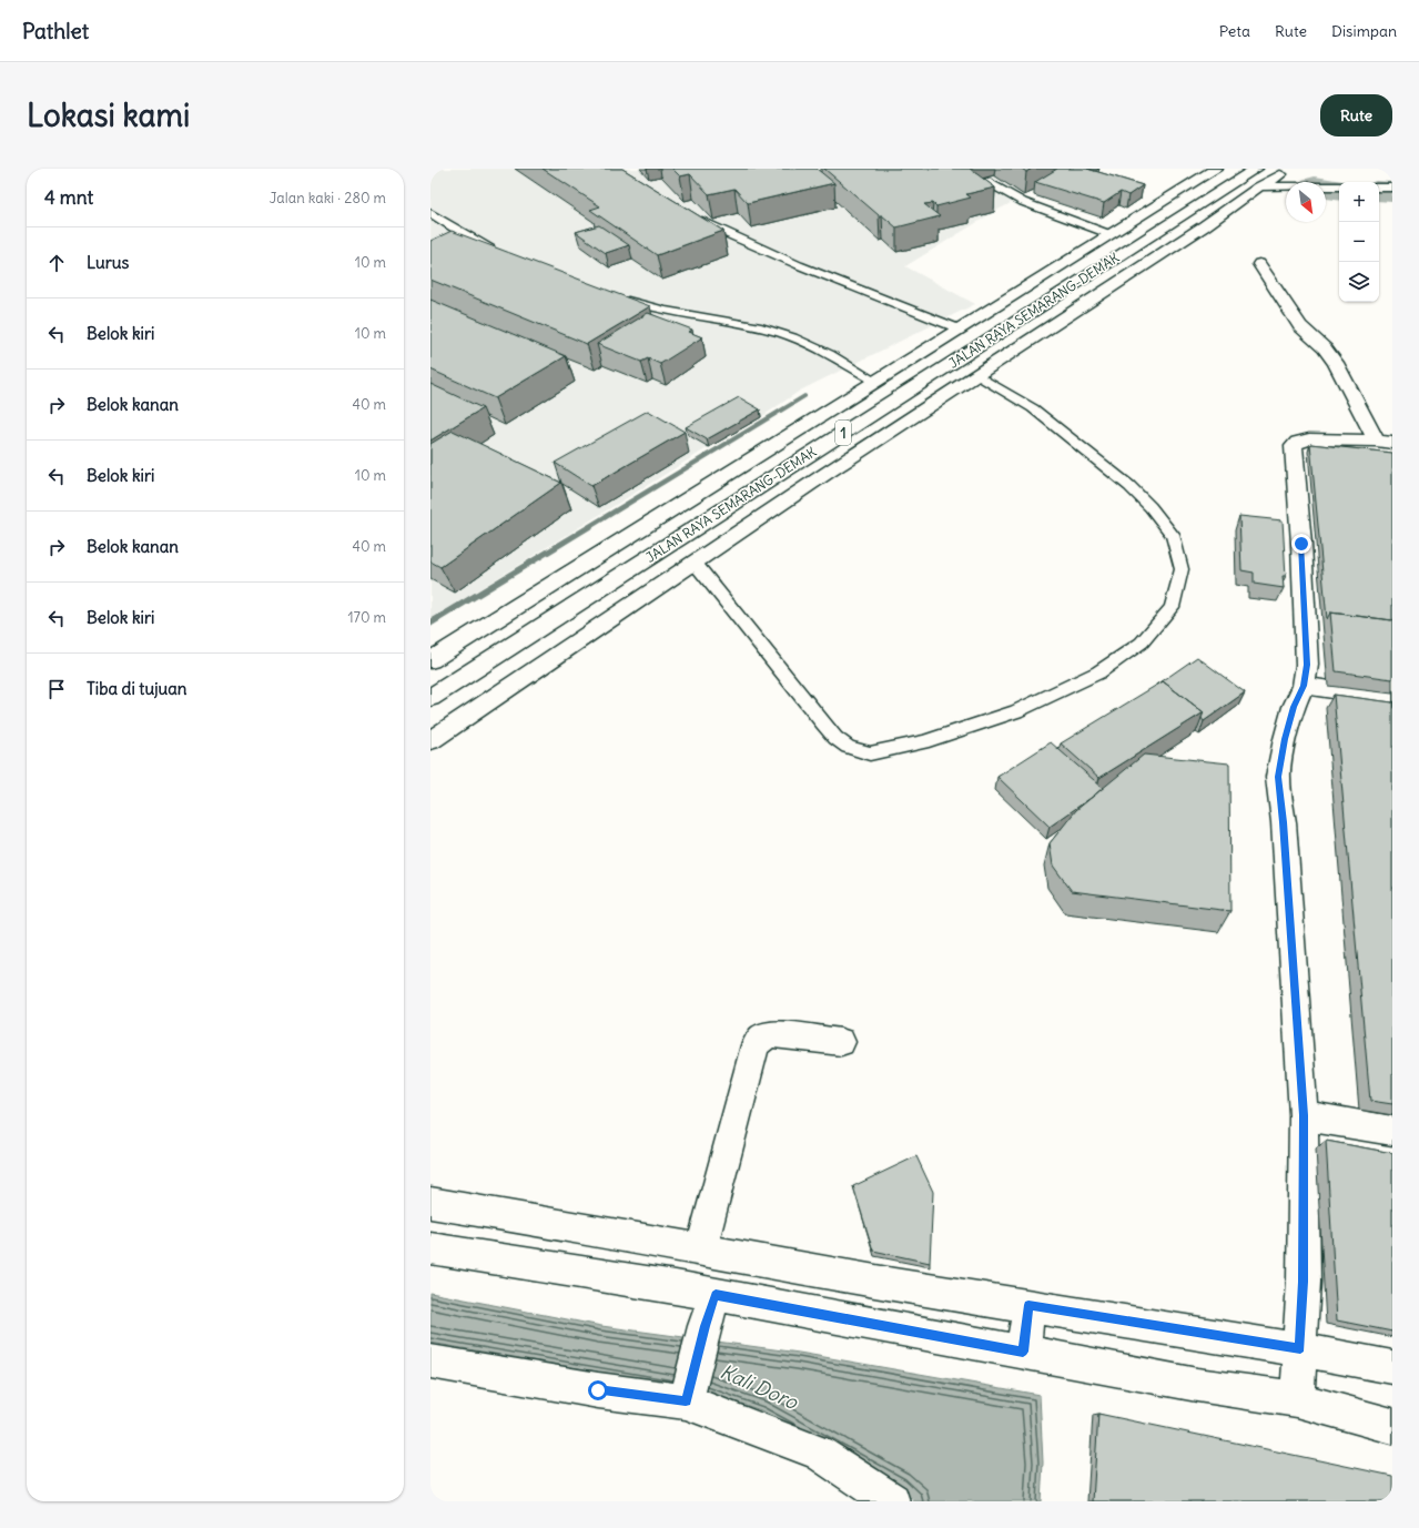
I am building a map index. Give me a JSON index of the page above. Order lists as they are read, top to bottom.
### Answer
{
  "streets": {
    "main road": ["JALAN RAYA SEMARANG-DEMAK", "1"]
  },
  "water": ["Kali Doro"],
  "north": "bottom right",
  "page": {
    "header": "Pathlet",
    "nav": ["Peta", "Rute", "Disimpan"],
    "buttons": "Rute",
    "title": "Lokasi kami",
    "heading": ["4 mnt", "Jalan kaki · 280 m"],
    "map_buttons": ["+", "−"],
    "list": [
      ["Lurus", "10 m"],
      ["Belok kiri", "10 m"],
      ["Belok kanan", "40 m"],
      ["Belok kiri", "10 m"],
      ["Belok kanan", "40 m"],
      ["Belok kiri", "170 m"],
      "Tiba di tujuan"
    ]
  }
}
